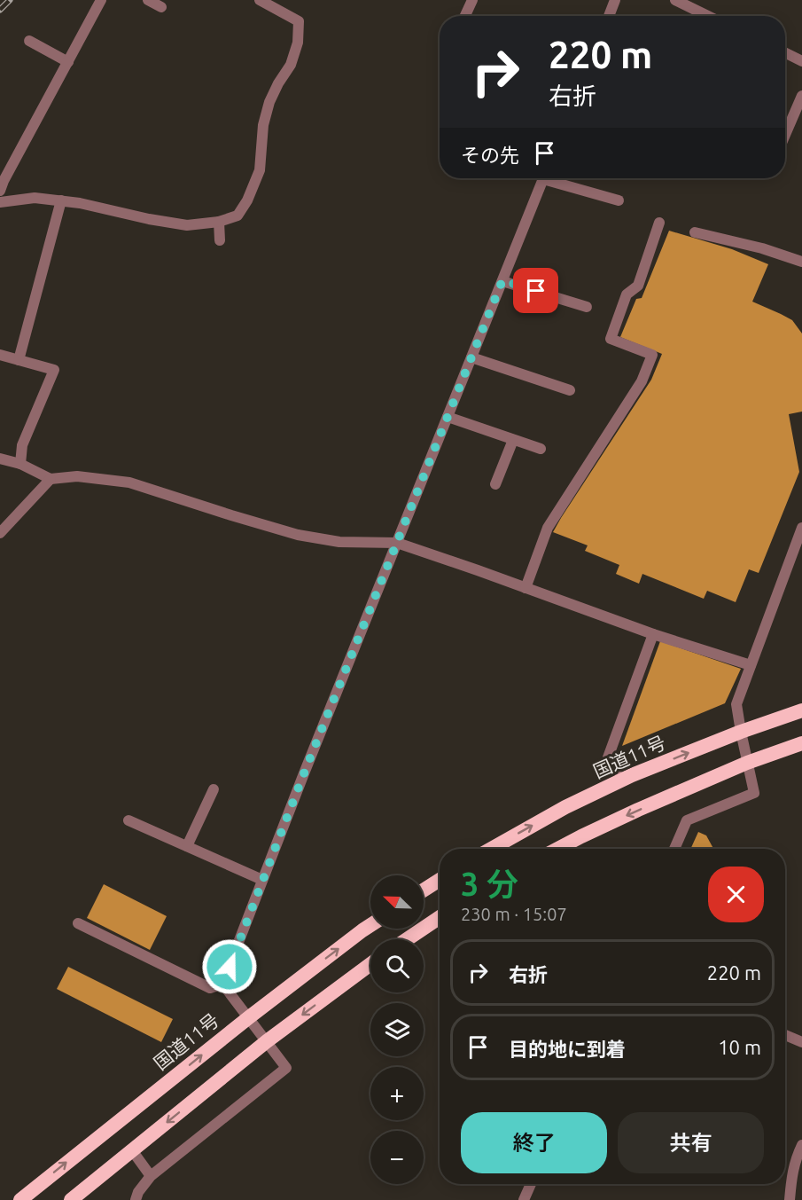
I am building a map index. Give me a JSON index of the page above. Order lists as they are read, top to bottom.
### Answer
{
  "streets": {
    "highway": ["国道11号"]
  },
  "north": "top left",
  "page": {
    "turn": ["220 m", "右折"],
    "then": "その先",
    "heading": ["3 分", "230 m · 15:07"],
    "map_buttons": ["+", "−"],
    "list": [
      {
        "name": "右折",
        "value": "220 m"
      },
      {
        "name": "目的地に到着",
        "value": "10 m"
      }
    ],
    "buttons": ["終了", "共有"]
  }
}
